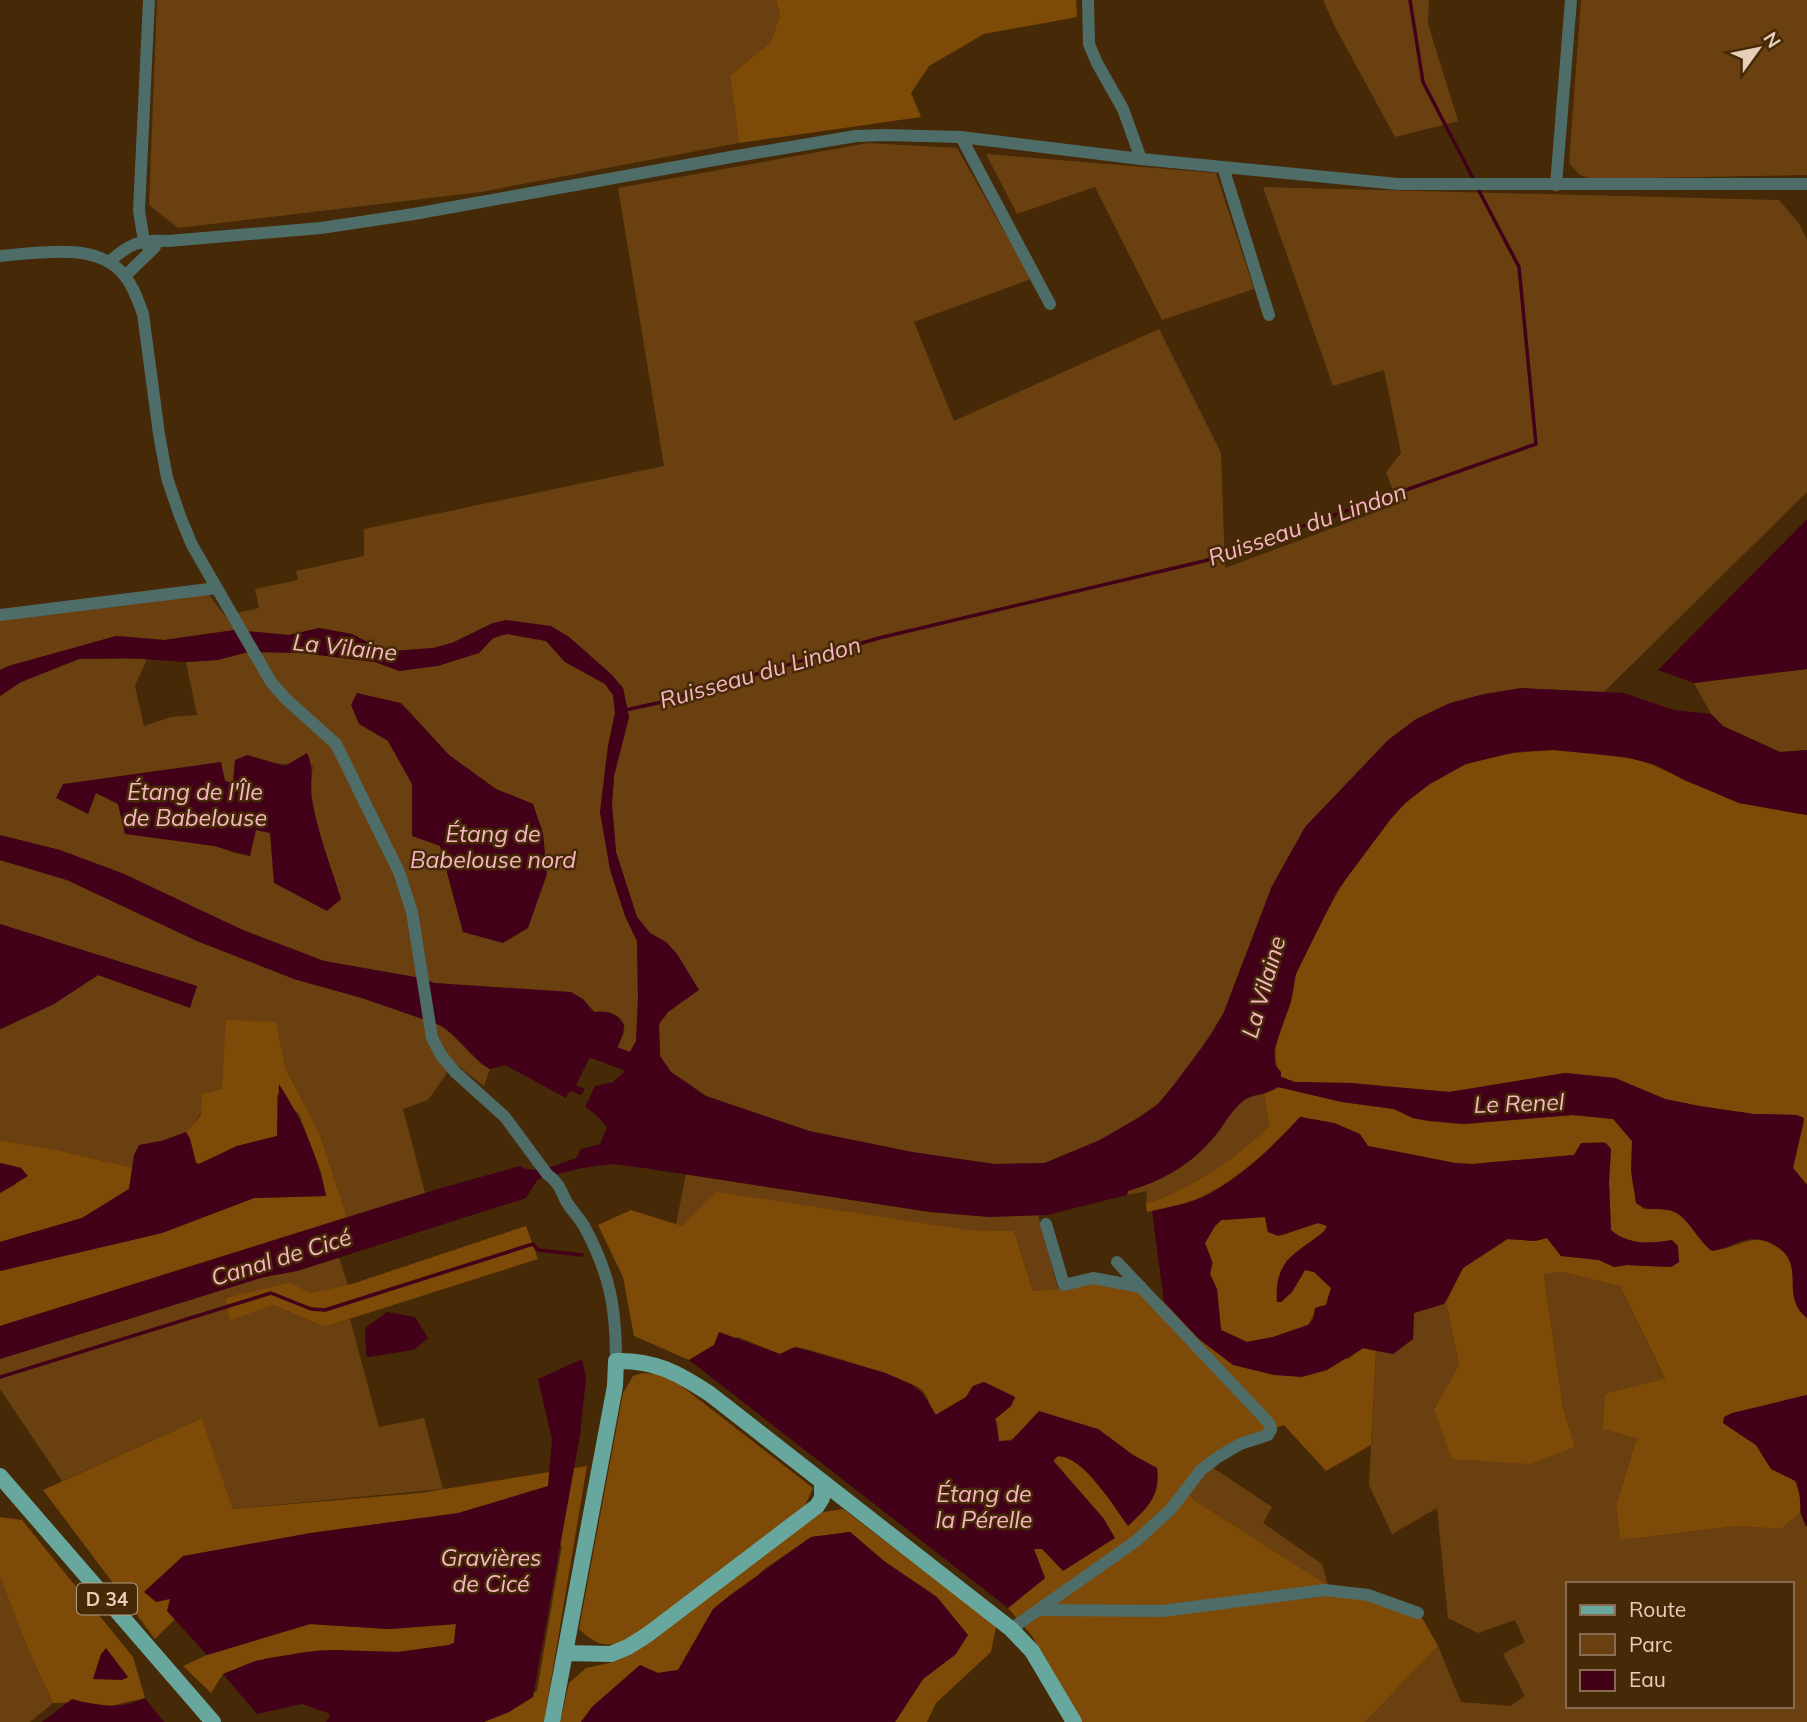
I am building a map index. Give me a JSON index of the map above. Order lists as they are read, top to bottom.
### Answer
{
  "streets": {
    "main road": ["D 34"]
  },
  "water": [
    "Ruisseau du Lindon",
    "La Vilaine",
    "Étang de l'Île de Babelouse",
    "Étang de Babelouse nord",
    "Le Renel",
    "Canal de Cicé",
    "Étang de la Pérelle",
    "Gravières de Cicé"
  ],
  "legend": ["Route", "Parc", "Eau"],
  "north": "top right"
}
